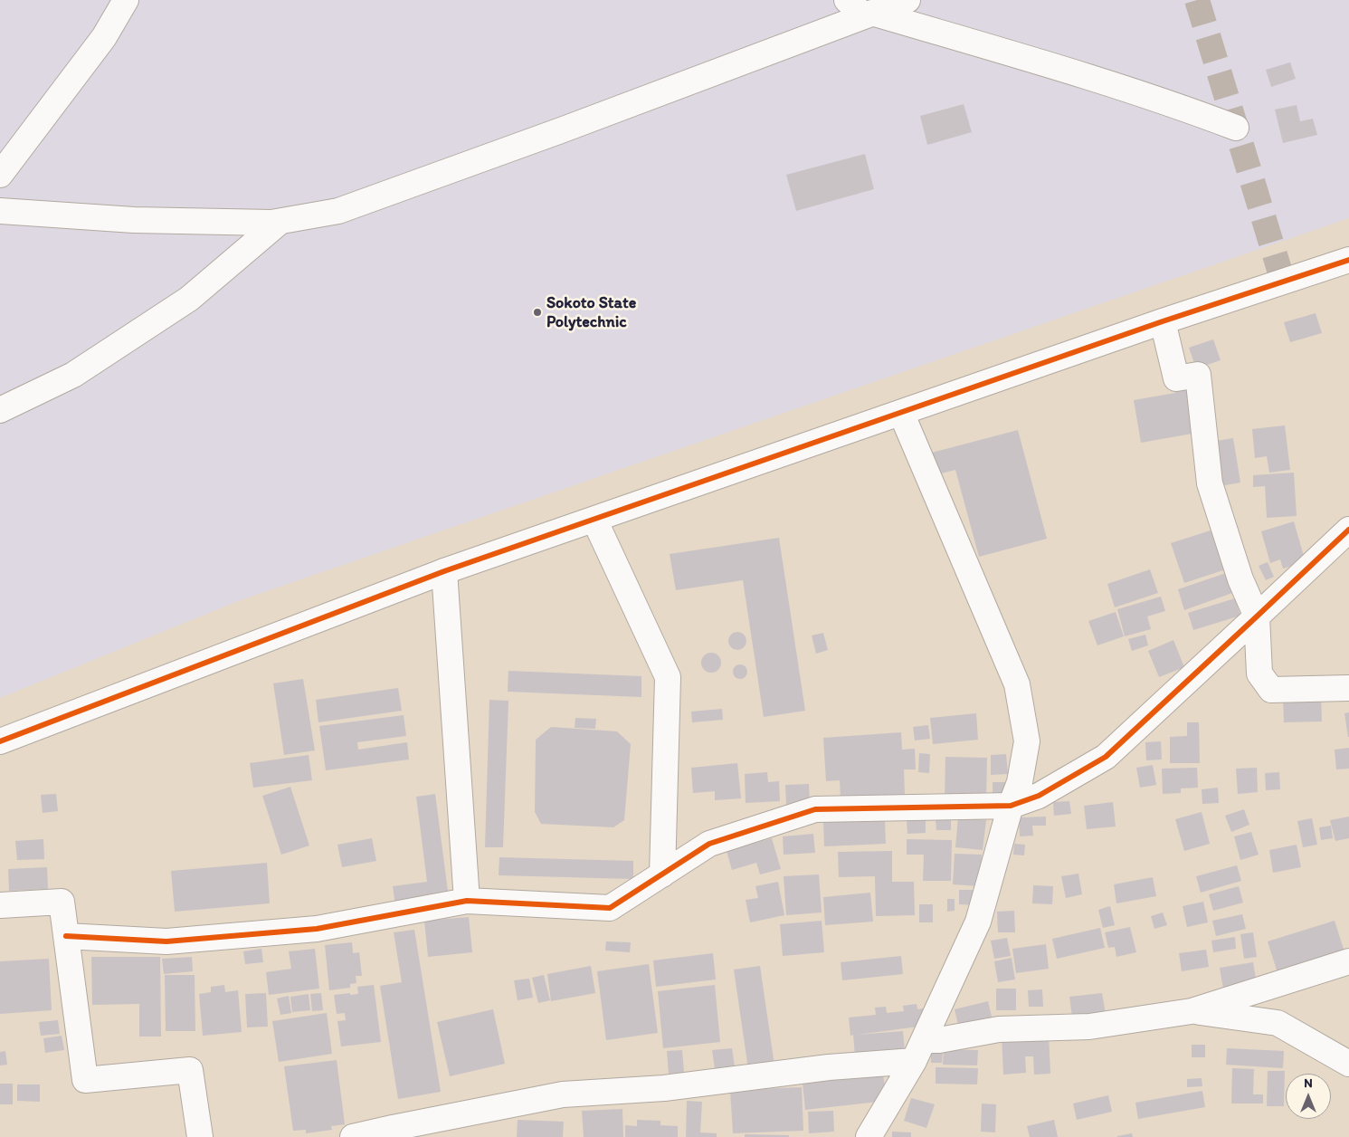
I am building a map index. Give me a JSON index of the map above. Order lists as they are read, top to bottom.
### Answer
{
  "places": ["Sokoto State Polytechnic"],
  "north": "top"
}
